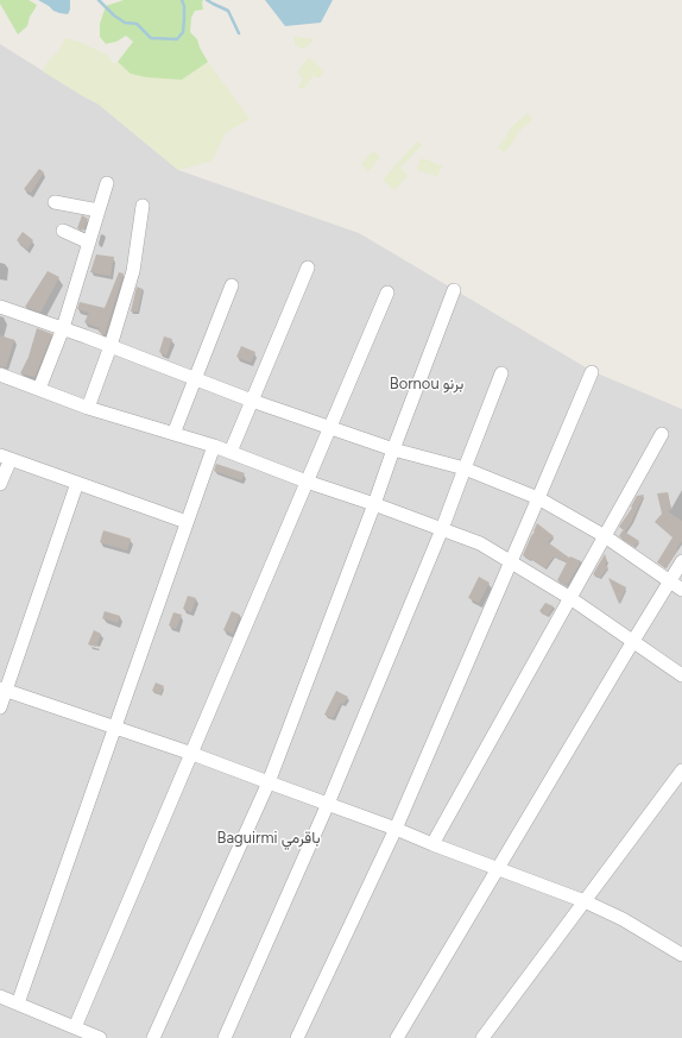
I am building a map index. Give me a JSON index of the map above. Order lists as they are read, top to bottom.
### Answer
{
  "districts": ["Bornou برنو", "Baguirmi باقرمي"]
}
